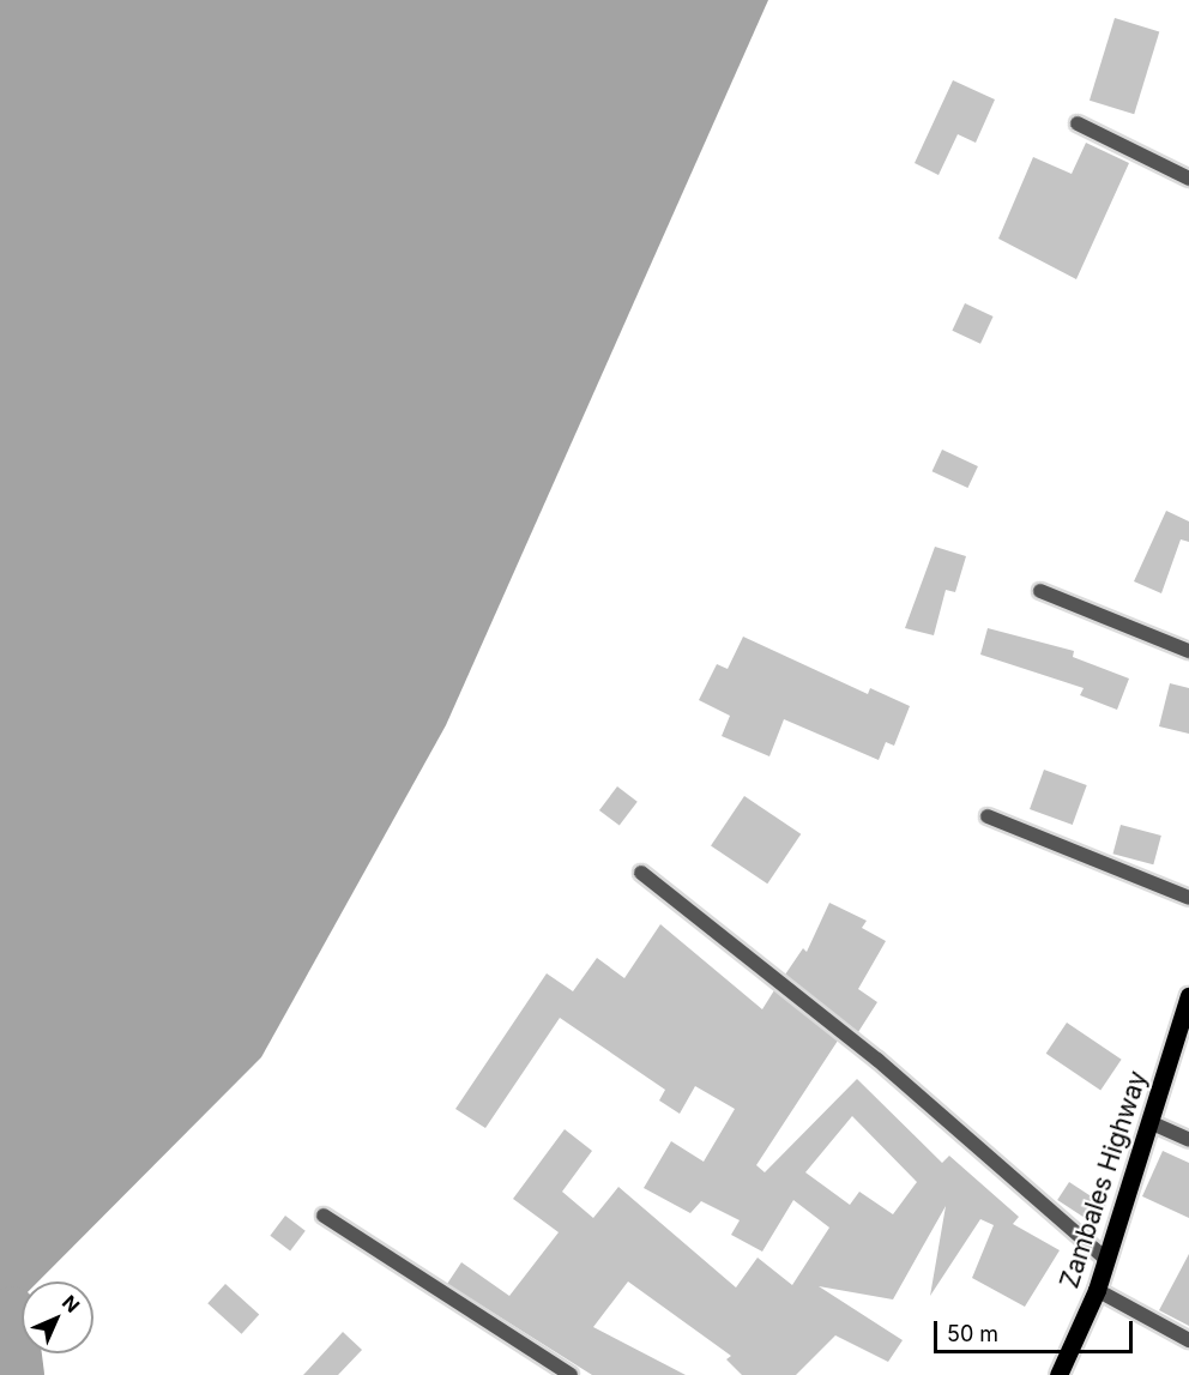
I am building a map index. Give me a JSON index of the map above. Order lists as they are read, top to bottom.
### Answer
{
  "streets": {
    "main road": ["Zambales Highway"]
  },
  "scale_bar": "50 m",
  "north": "top right"
}
